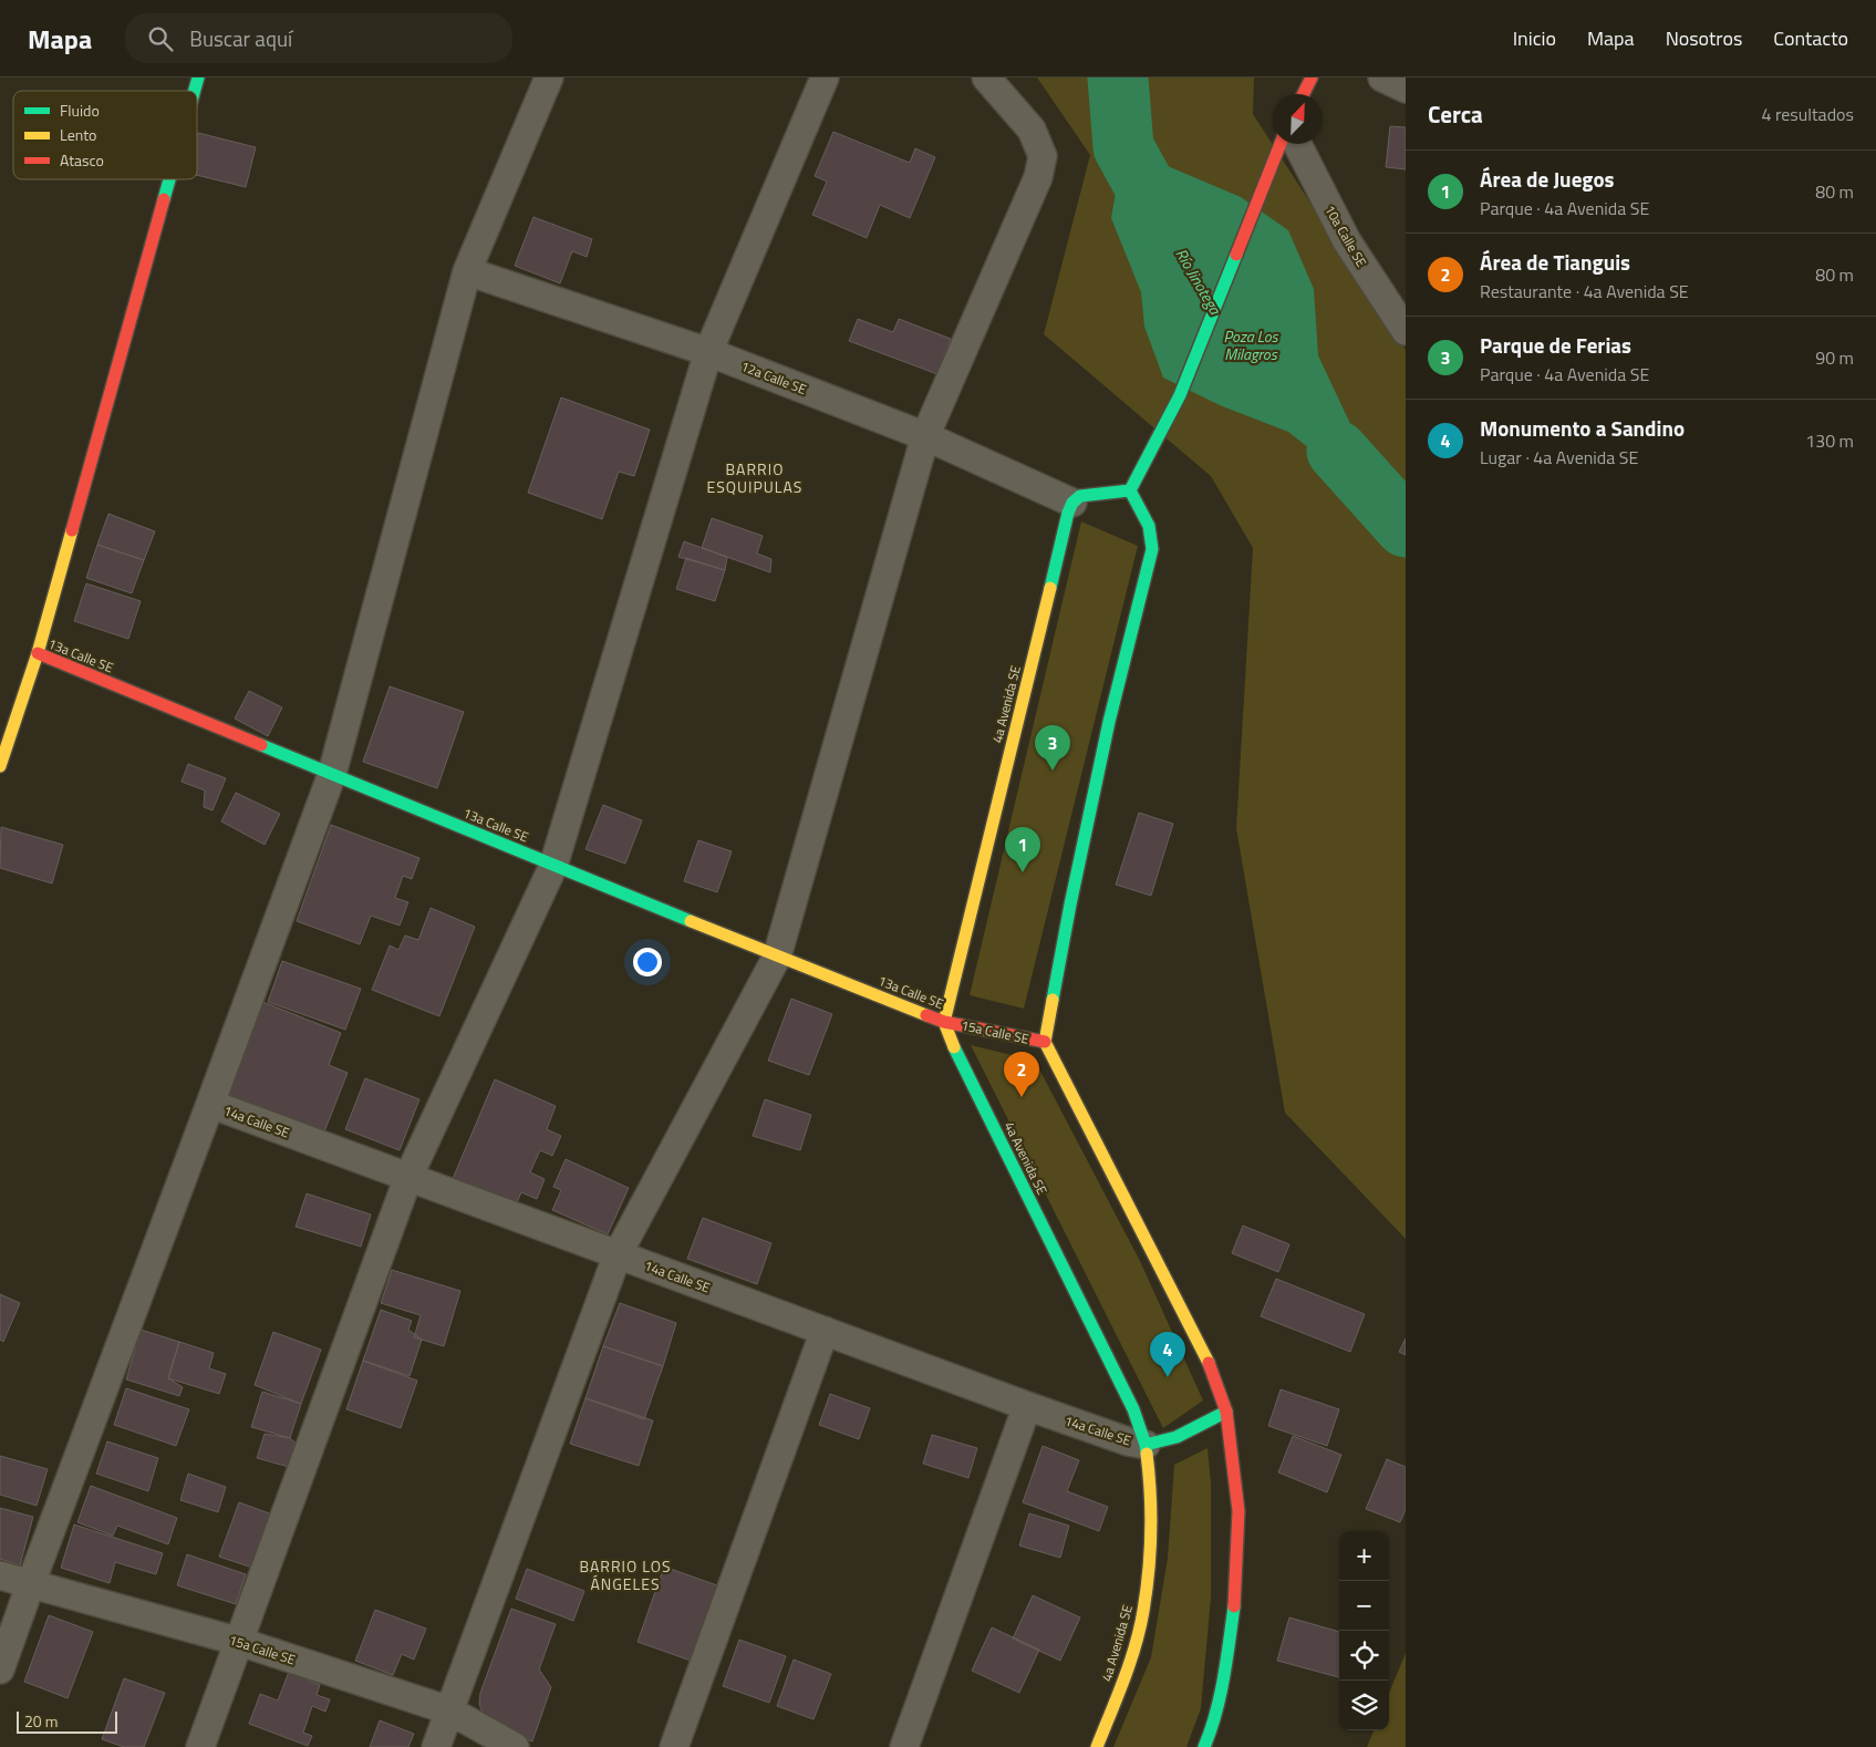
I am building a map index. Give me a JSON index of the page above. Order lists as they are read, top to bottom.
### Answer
{
  "streets": {
    "street": [
      "10a Calle SE",
      "12a Calle SE",
      "13a Calle SE",
      "4a Avenida SE",
      "15a Calle SE",
      "14a Calle SE"
    ]
  },
  "crossings": [
    ["12a Calle SE", "4a Avenida SE"],
    ["13a Calle SE", "4a Avenida SE"],
    ["13a Calle SE", "15a Calle SE"],
    ["4a Avenida SE", "15a Calle SE"],
    ["4a Avenida SE", "14a Calle SE"]
  ],
  "districts": ["BARRIO ESQUIPULAS", "BARRIO LOS ÁNGELES"],
  "water": ["Río Jinotega", "Poza Los Milagros"],
  "legend": ["Fluido", "Lento", "Atasco"],
  "scale_bar": "20 m",
  "north": "top right",
  "page": {
    "header": "Mapa",
    "search": "Buscar aquí",
    "nav": [
      "Inicio",
      "Mapa",
      "Nosotros",
      "Contacto"
    ],
    "heading": ["Cerca", "4 resultados"],
    "list": [
      {
        "mark": "1",
        "name": "Área de Juegos",
        "note": "Parque · 4a Avenida SE",
        "value": "80 m"
      },
      {
        "mark": "2",
        "name": "Área de Tianguis",
        "note": "Restaurante · 4a Avenida SE",
        "value": "80 m"
      },
      {
        "mark": "3",
        "name": "Parque de Ferias",
        "note": "Parque · 4a Avenida SE",
        "value": "90 m"
      },
      {
        "mark": "4",
        "name": "Monumento a Sandino",
        "note": "Lugar · 4a Avenida SE",
        "value": "130 m"
      }
    ],
    "pins": [
      "3",
      "1",
      "2",
      "4"
    ],
    "map_buttons": ["+", "−"],
    "scale": "20 m"
  }
}
